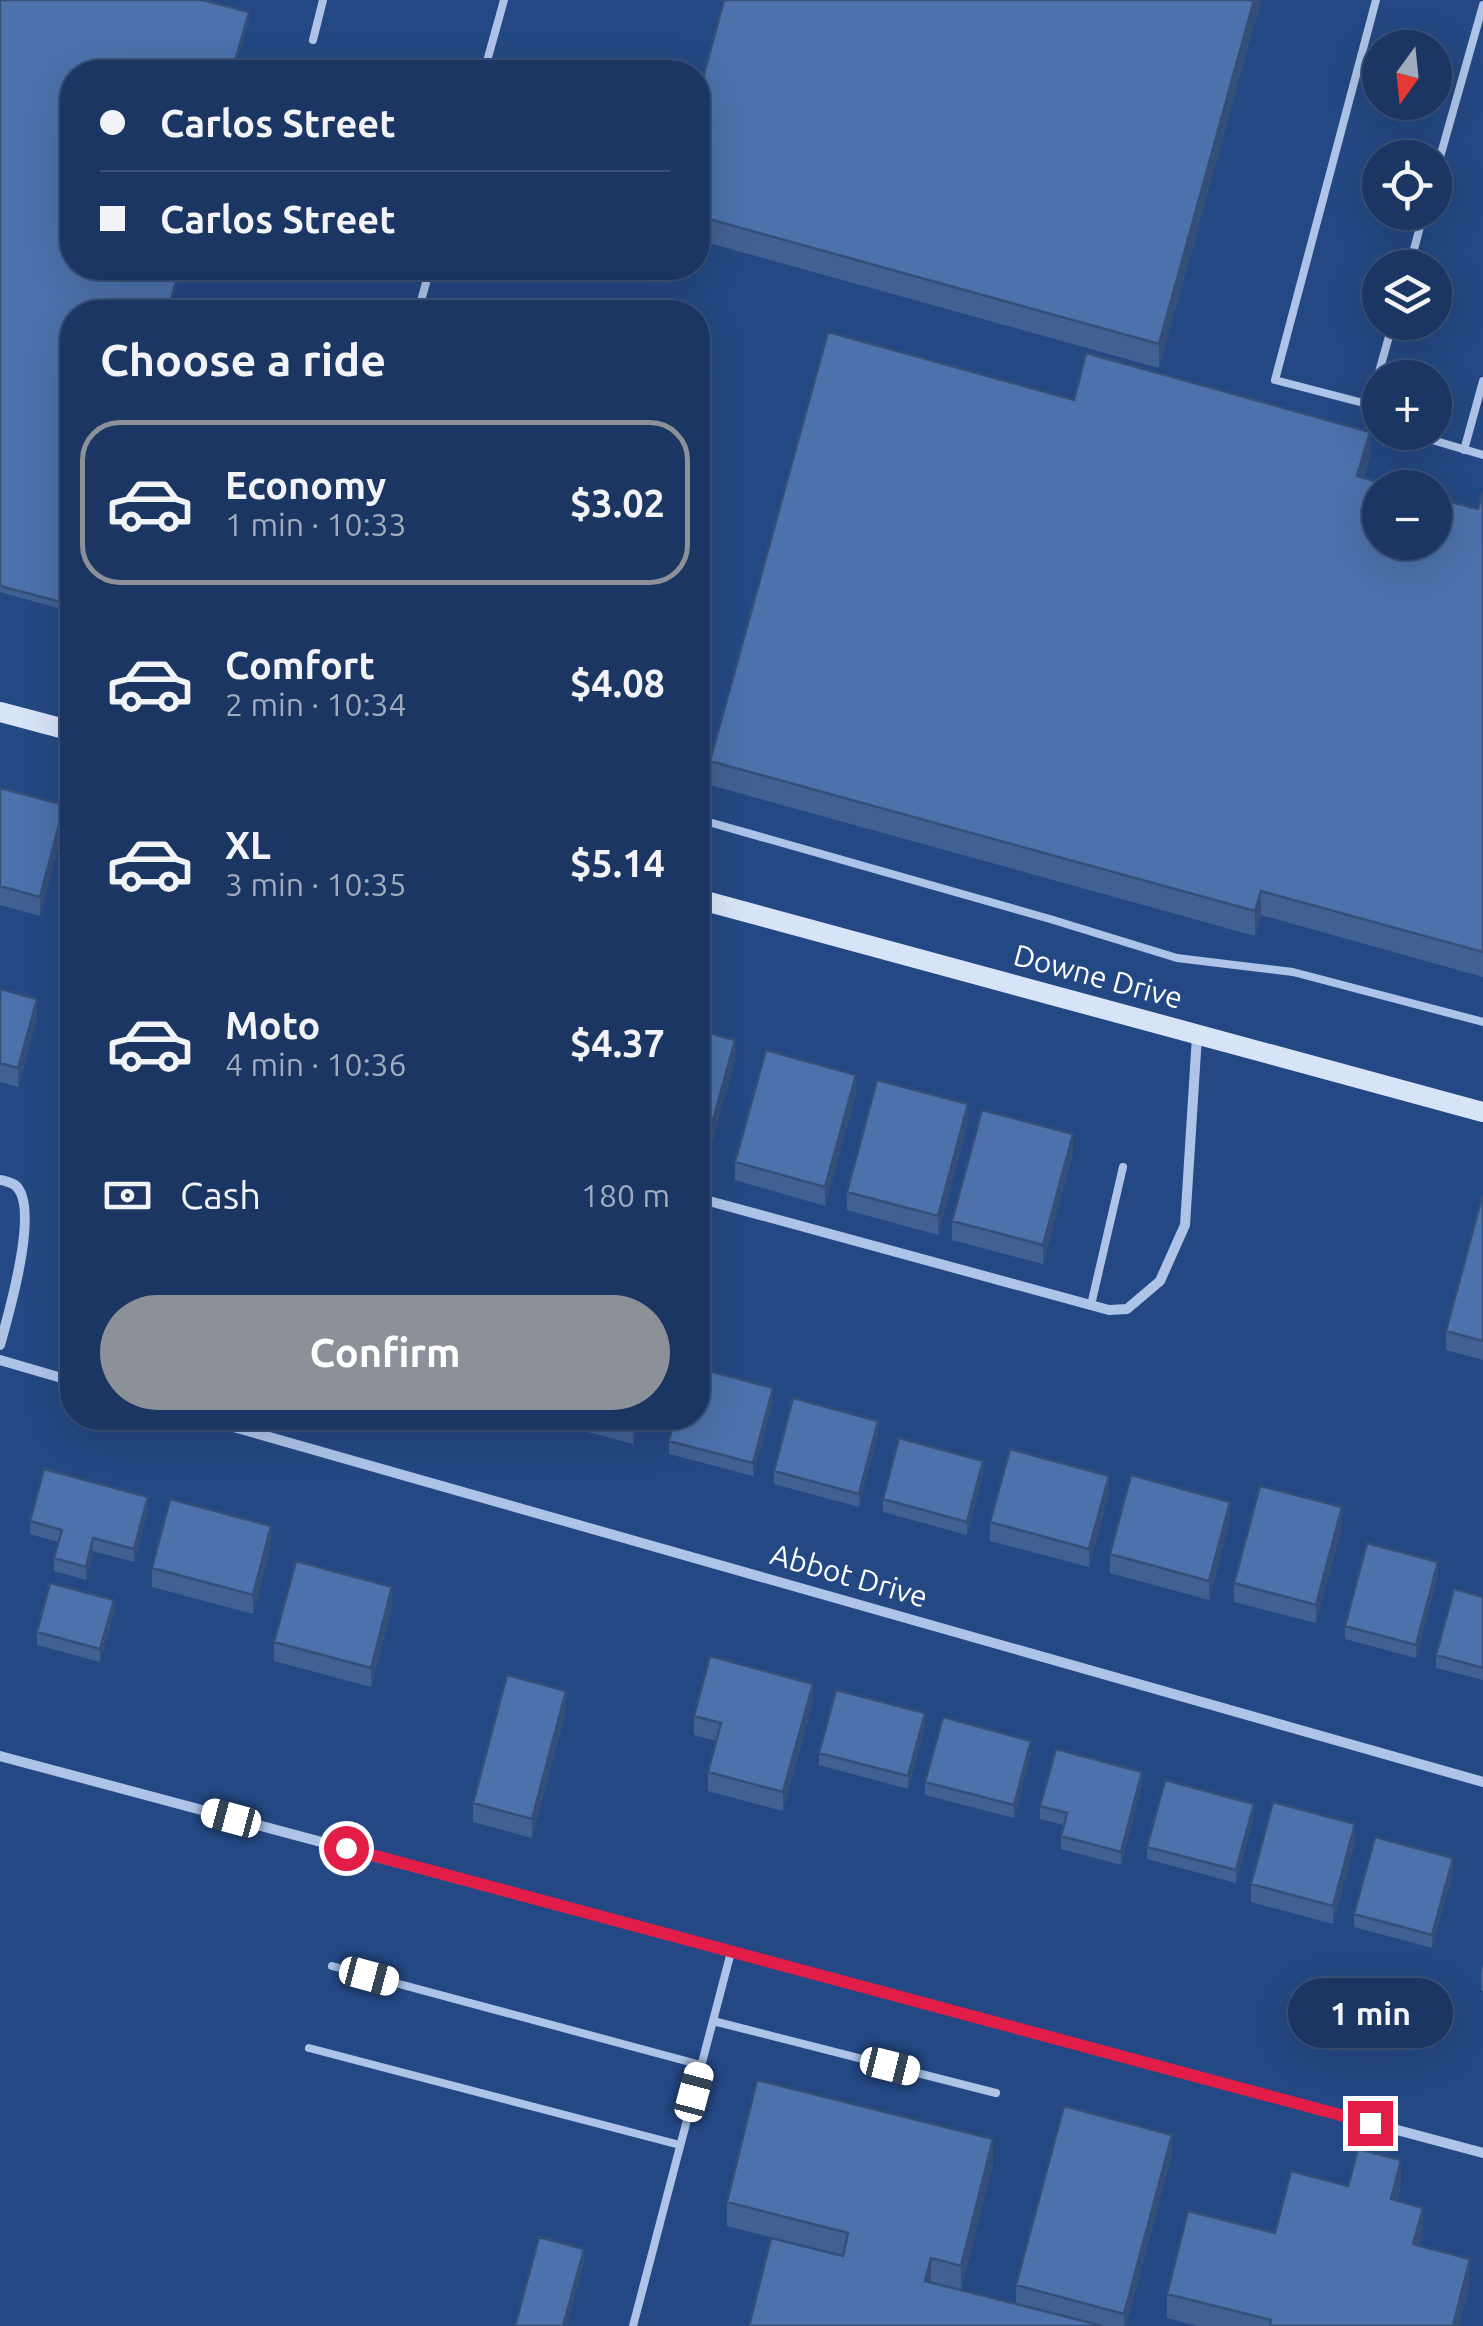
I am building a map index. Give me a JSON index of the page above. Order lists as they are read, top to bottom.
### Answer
{
  "streets": {
    "street": ["Downe Drive", "Abbot Drive"]
  },
  "north": "bottom",
  "page": {
    "map_buttons": ["+", "−"],
    "banner": ["Carlos Street", "Carlos Street"],
    "heading": "Choose a ride",
    "list": [
      {
        "name": "Economy",
        "note": "1 min · 10:33",
        "value": "$3.02"
      },
      {
        "name": "Comfort",
        "note": "2 min · 10:34",
        "value": "$4.08"
      },
      {
        "name": "XL",
        "note": "3 min · 10:35",
        "value": "$5.14"
      },
      {
        "name": "Moto",
        "note": "4 min · 10:36",
        "value": "$4.37"
      }
    ],
    "pay": ["Cash", "180 m"],
    "buttons": "Confirm",
    "bubble": "1 min"
  }
}
